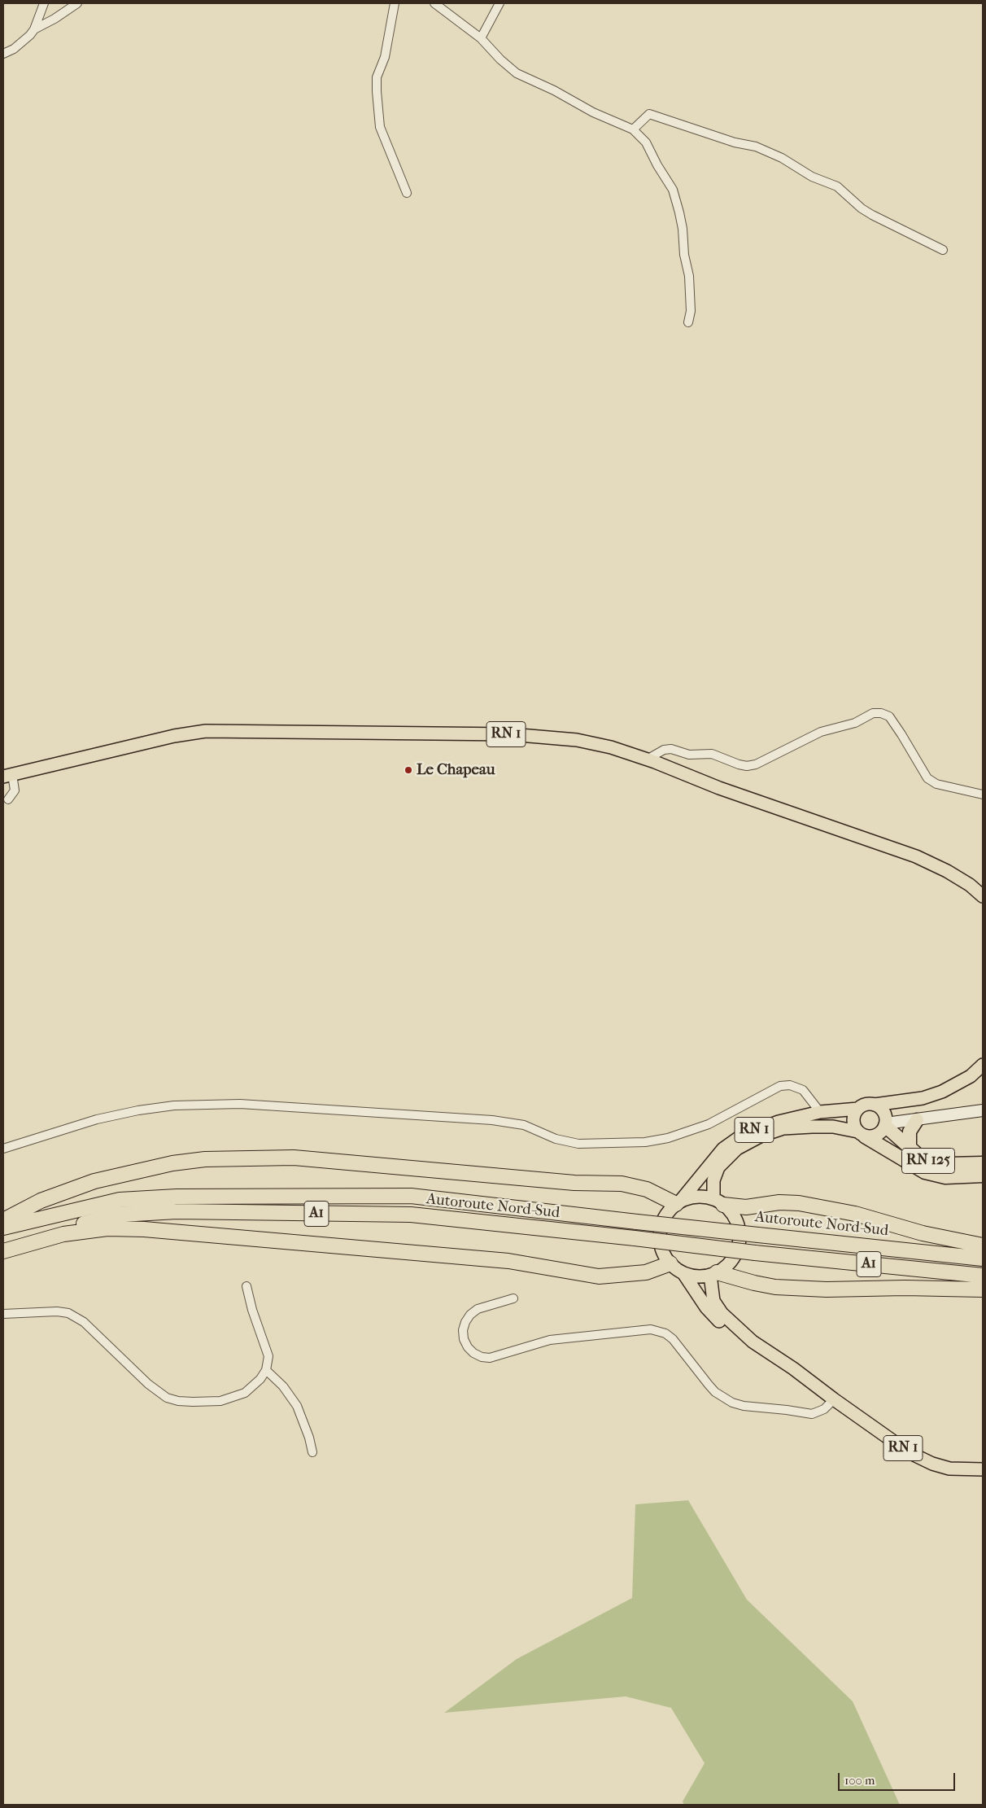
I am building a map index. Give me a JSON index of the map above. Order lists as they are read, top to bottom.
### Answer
{
  "streets": {
    "highway": ["RN 125", "Autoroute Nord-Sud", "A1"],
    "main road": ["RN 1"]
  },
  "crossings": [
    ["RN 1", "RN 125"]
  ],
  "places": ["Le Chapeau"],
  "scale_bar": "100 m"
}
